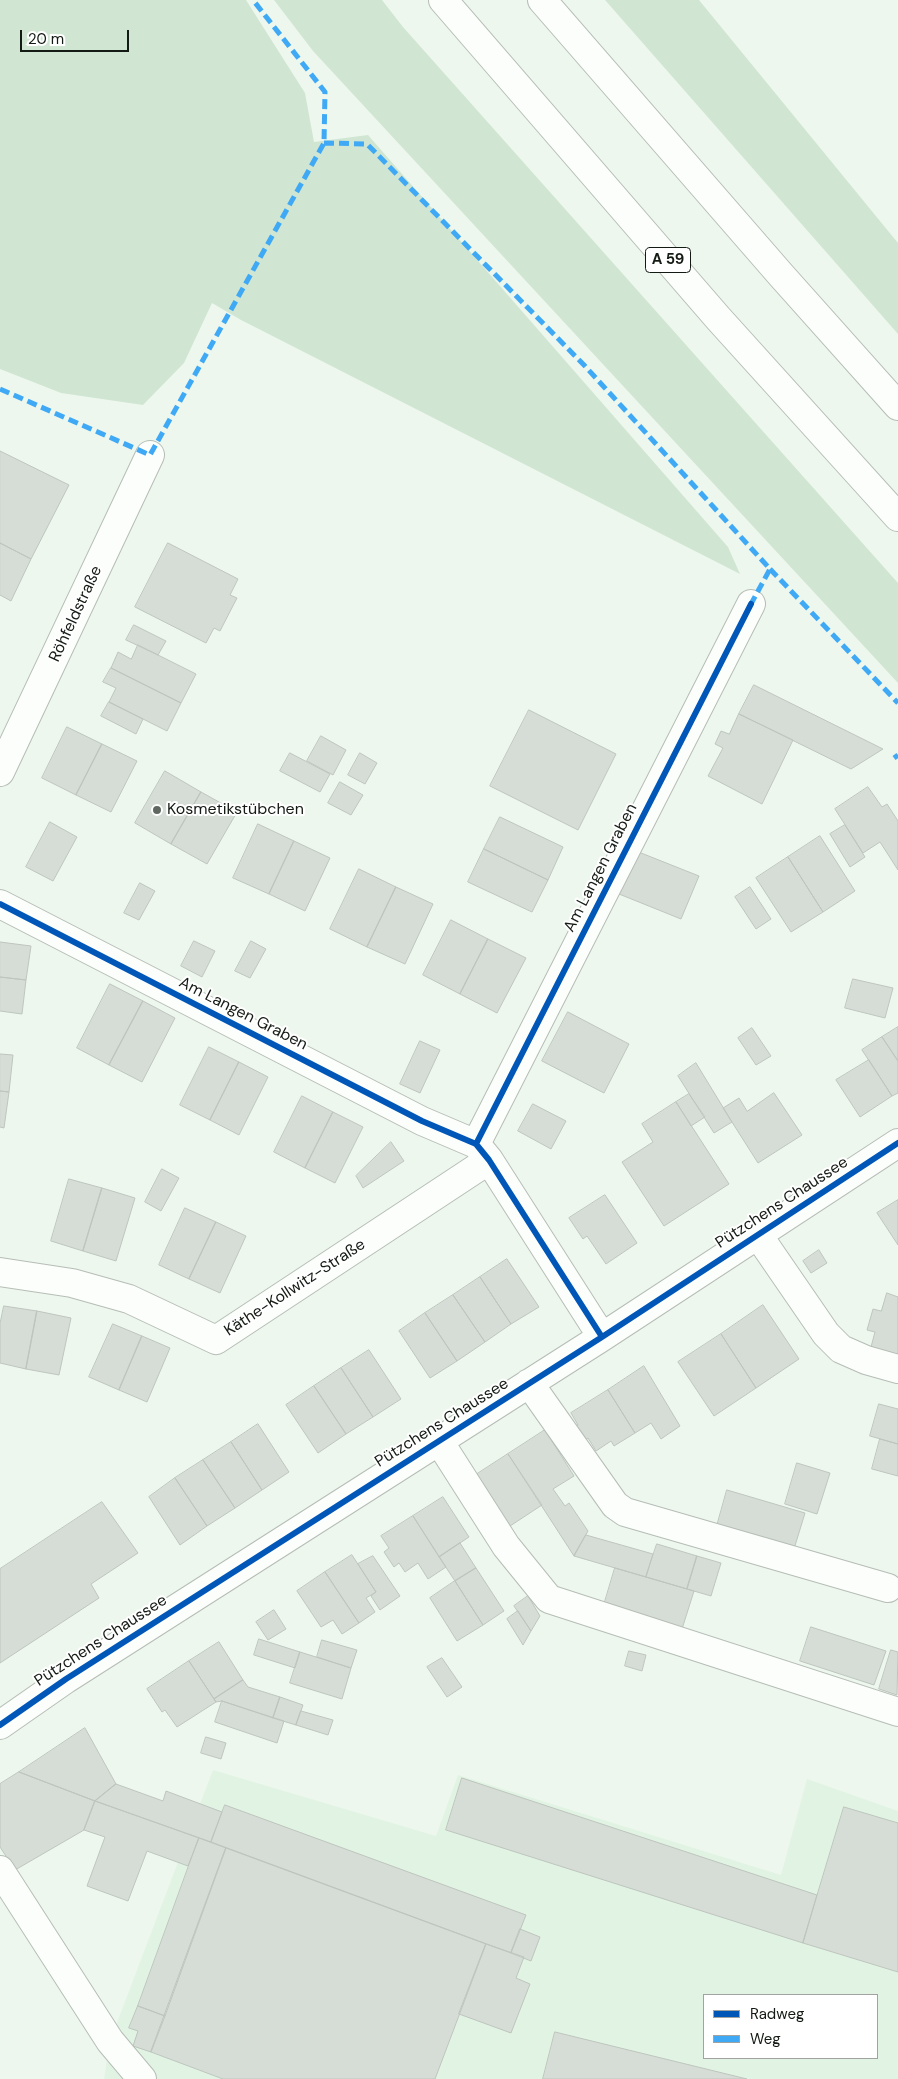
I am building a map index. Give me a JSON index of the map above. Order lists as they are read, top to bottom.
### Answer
{
  "streets": {
    "main road": [
      "A 59",
      "Röhfeldstraße",
      "Am Langen Graben",
      "Pützchens Chaussee",
      "Käthe-Kollwitz-Straße"
    ]
  },
  "crossings": [
    ["Am Langen Graben", "Käthe-Kollwitz-Straße"]
  ],
  "places": ["Kosmetikstübchen"],
  "legend": ["Radweg", "Weg"],
  "scale_bar": "20 m"
}
